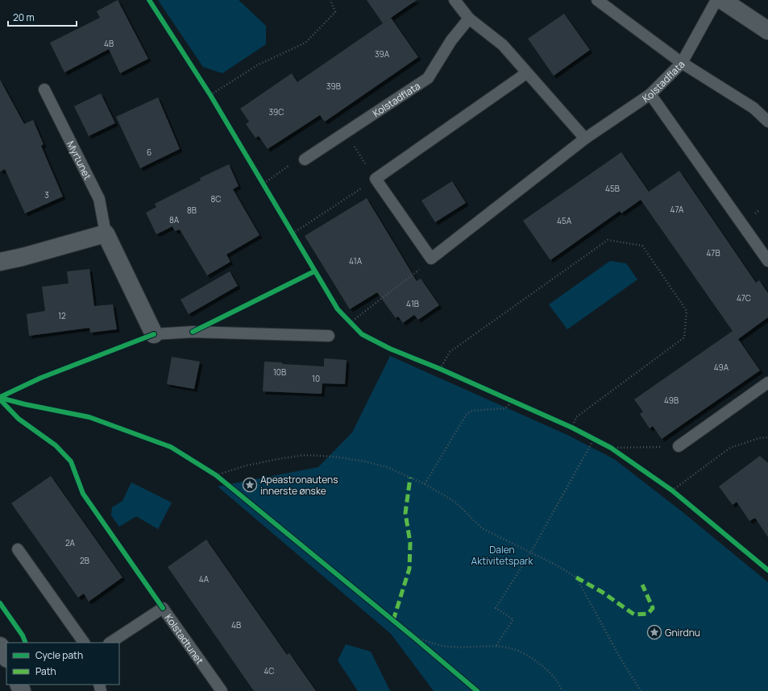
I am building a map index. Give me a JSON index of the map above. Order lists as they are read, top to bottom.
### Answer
{
  "streets": {
    "street": ["Myrtunet"],
    "lane": ["Kolstadflata", "Kolstadtunet"]
  },
  "parks": ["Dalen Aktivitetspark"],
  "places": {
    "place": ["Apeastronautens innerste ønske", "Gnirdnu"]
  },
  "house_numbers": [
    "4B",
    "39A",
    "39B",
    "39C",
    "6",
    "45B",
    "3",
    "8C",
    "47A",
    "8B",
    "8A",
    "45A",
    "47B",
    "41A",
    "47C",
    "41B",
    "12",
    "49A",
    "10B",
    "10",
    "49B",
    "2A",
    "2B",
    "4A",
    "4B",
    "4C"
  ],
  "legend": ["Cycle path", "Path"],
  "scale_bar": "20 m"
}
